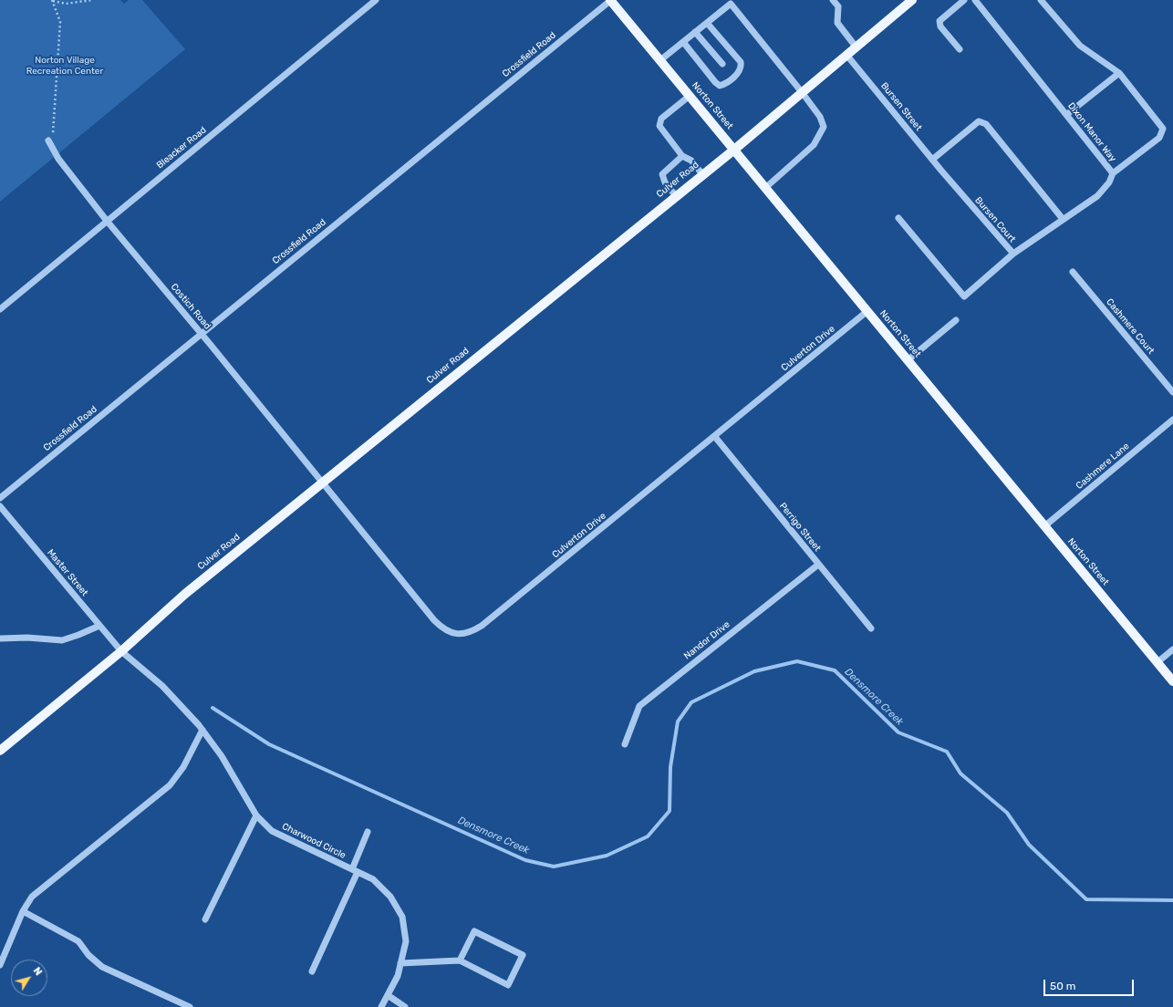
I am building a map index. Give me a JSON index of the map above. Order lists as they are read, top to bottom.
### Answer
{
  "streets": {
    "main road": ["Norton Street", "Culver Road"],
    "street": [
      "Crossfield Road",
      "Bursen Street",
      "Dixon Manor Way",
      "Bleacker Road",
      "Bursen Court",
      "Costich Road",
      "Cashmere Court",
      "Culverton Drive",
      "Cashmere Lane",
      "Perrigo Street",
      "Master Street",
      "Nandor Drive",
      "Charwood Circle"
    ]
  },
  "crossings": [
    ["Crossfield Road", "Norton Street"],
    ["Crossfield Road", "Costich Road"],
    ["Norton Street", "Culver Road"],
    ["Norton Street", "Culverton Drive"],
    ["Norton Street", "Cashmere Lane"],
    ["Bursen Street", "Culver Road"],
    ["Bursen Street", "Bursen Court"],
    ["Dixon Manor Way", "Bursen Court"],
    ["Bleacker Road", "Costich Road"],
    ["Culver Road", "Costich Road"],
    ["Culver Road", "Culverton Drive"],
    ["Culver Road", "Master Street"],
    ["Culver Road", "Charwood Circle"],
    ["Costich Road", "Culverton Drive"],
    ["Culverton Drive", "Perrigo Street"],
    ["Perrigo Street", "Nandor Drive"],
    ["Master Street", "Charwood Circle"]
  ],
  "water": ["Densmore Creek"],
  "parks": ["Norton Village Recreation Center"],
  "scale_bar": "50 m",
  "north": "top right"
}
